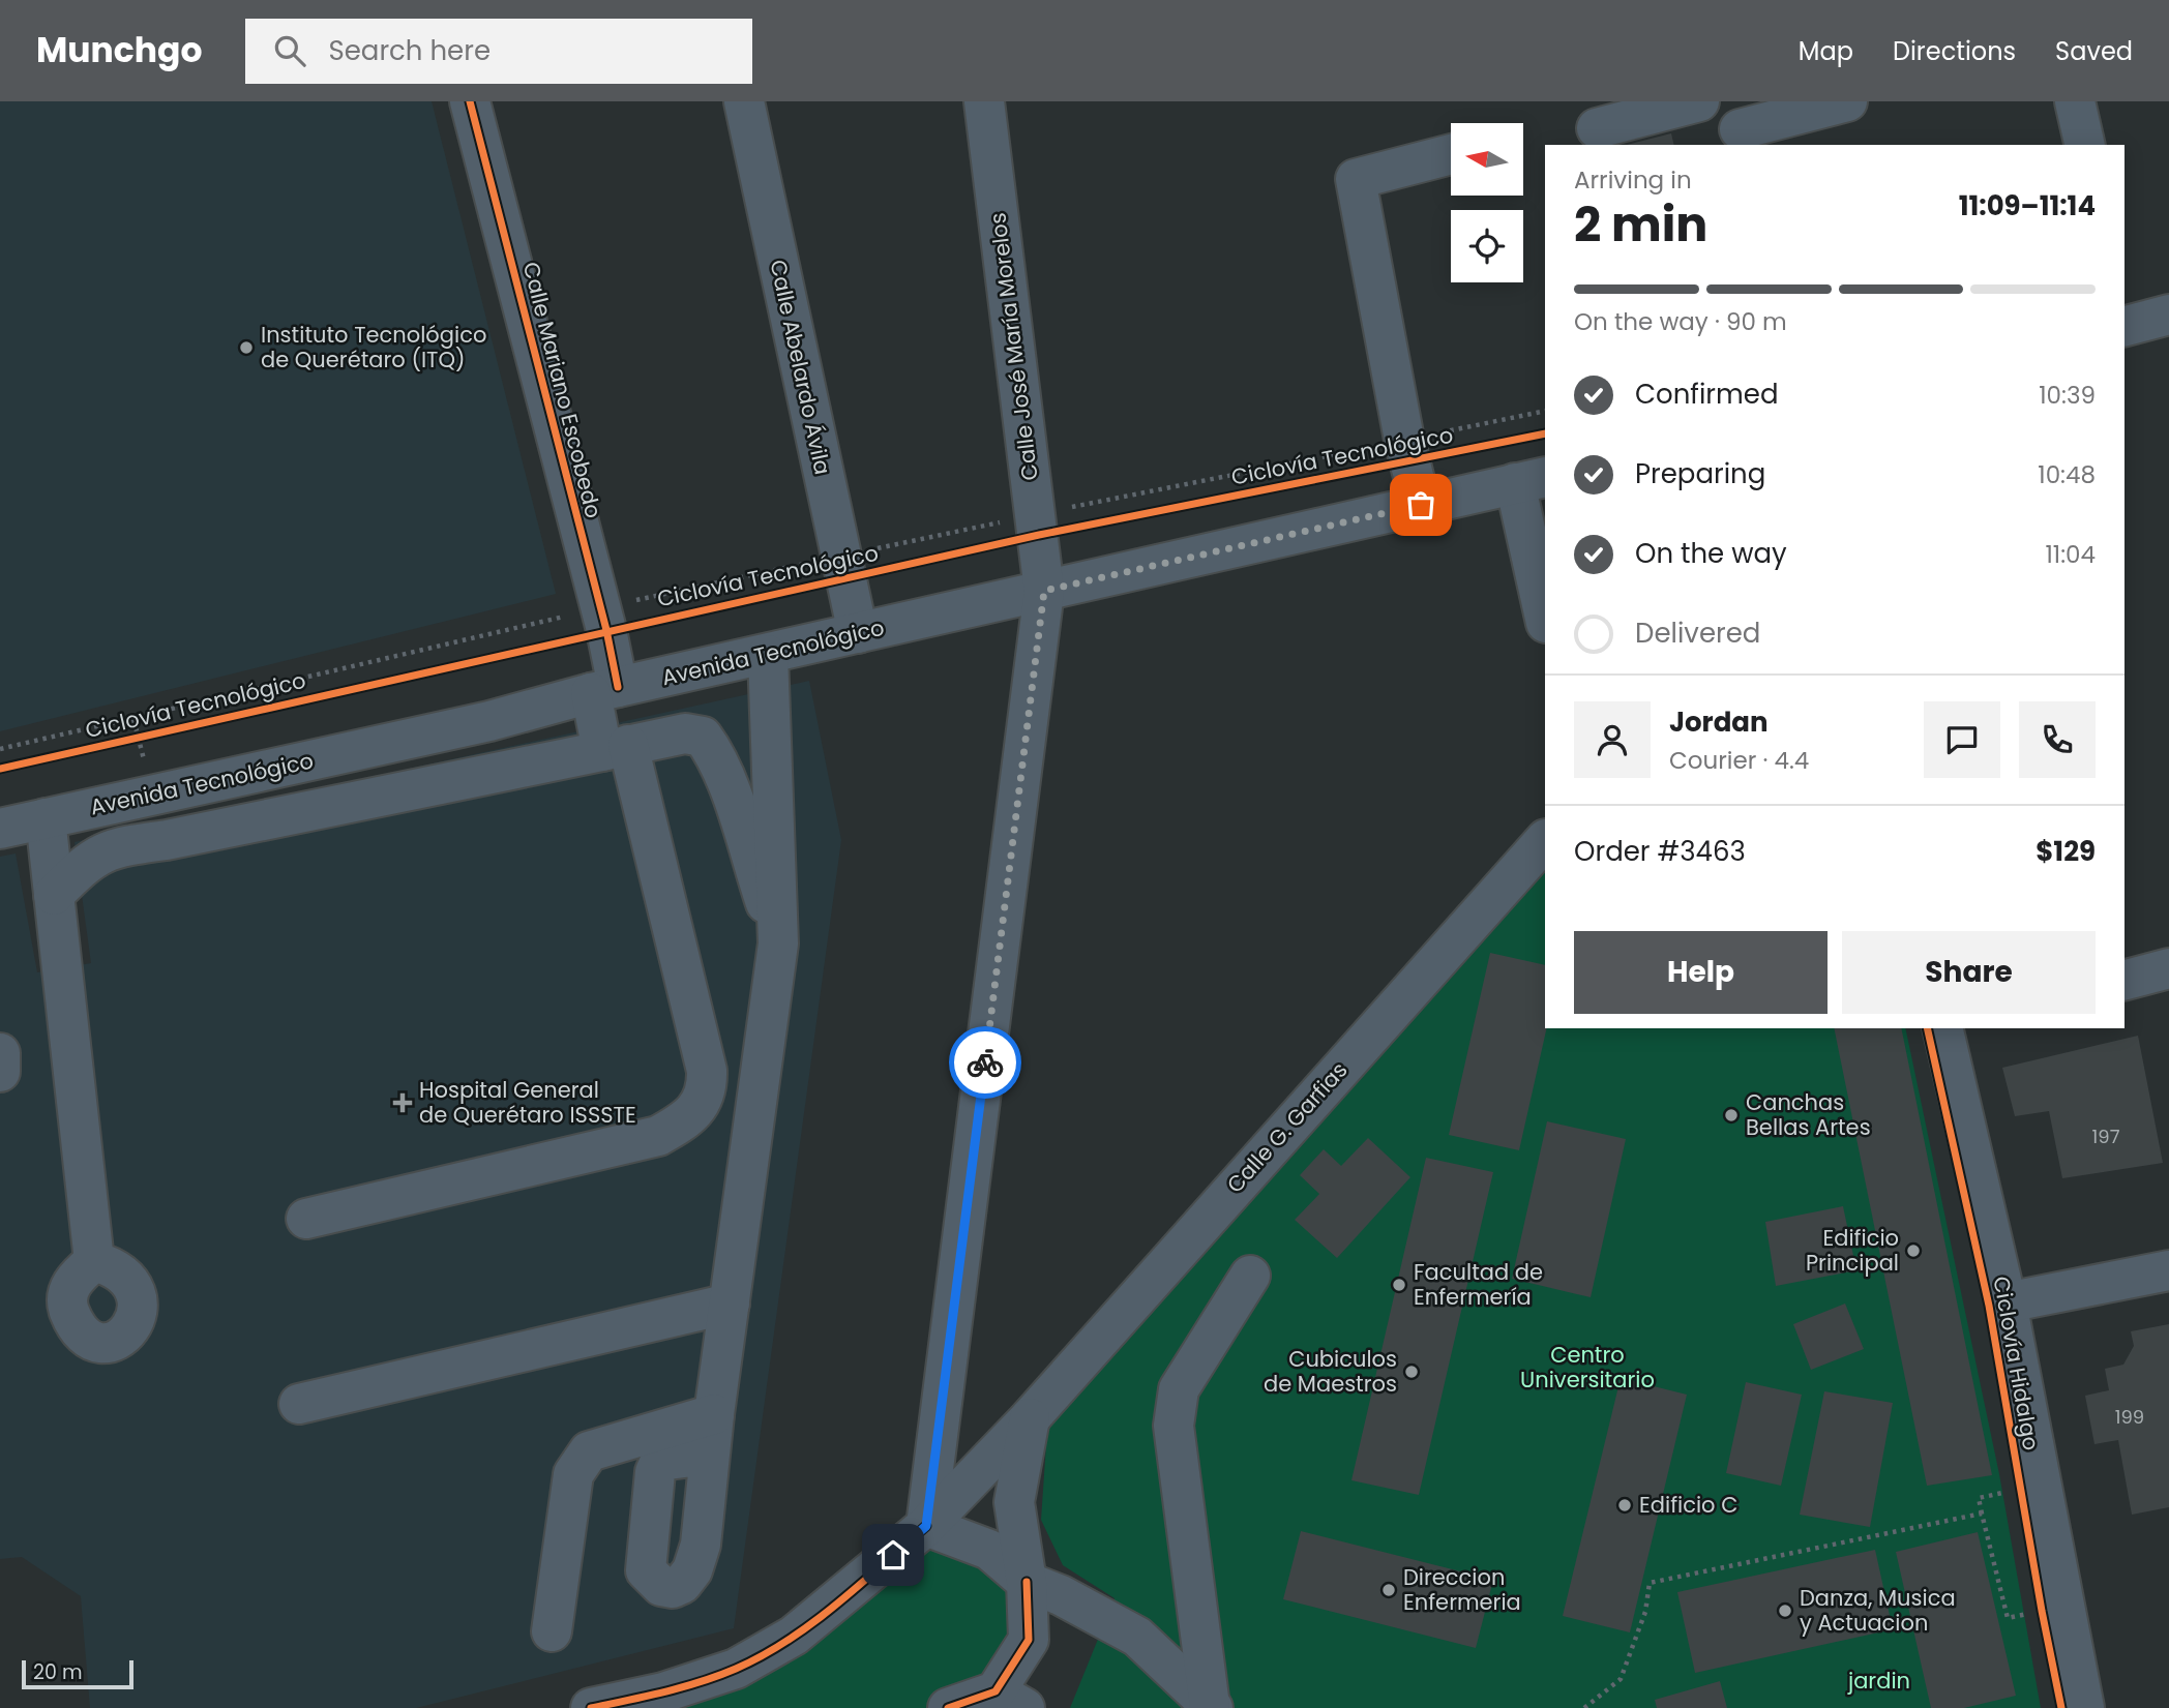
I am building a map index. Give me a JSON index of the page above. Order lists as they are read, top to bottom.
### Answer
{
  "streets": {
    "street": [
      "Calle José María Morelos",
      "Calle Abelardo Ávila",
      "Calle Mariano Escobedo",
      "Avenida Tecnológico",
      "Calle G. Garfias"
    ],
    "cycle path": ["Ciclovía Tecnológico", "Ciclovía Hidalgo"]
  },
  "crossings": [
    ["Calle José María Morelos", "Avenida Tecnológico"],
    ["Calle José María Morelos", "Calle G. Garfias"],
    ["Calle Abelardo Ávila", "Avenida Tecnológico"],
    ["Calle Mariano Escobedo", "Avenida Tecnológico"]
  ],
  "parks": ["Centro Universitario", "jardin"],
  "places": {
    "other": [
      "Instituto Tecnológico de Querétaro (ITQ)",
      "Canchas Bellas Artes",
      "Edificio Principal",
      "Facultad de Enfermería",
      "Cubiculos de Maestros",
      "Edificio C",
      "Direccion Enfermeria",
      "Danza, Musica y Actuacion"
    ],
    "health": ["Hospital General de Querétaro ISSSTE"]
  },
  "house_numbers": ["197", "199"],
  "scale_bar": "20 m",
  "north": "left",
  "page": {
    "header": "Munchgo",
    "search": "Search here",
    "nav": ["Map", "Directions", "Saved"],
    "heading": ["2 min", "Arriving in", "11:09–11:14"],
    "panel": [
      "Jordan",
      "Courier · 4.4",
      "Order #3463",
      "$129"
    ],
    "bar": "On the way · 90 m",
    "list": [
      ["Confirmed", "10:39"],
      ["Preparing", "10:48"],
      ["On the way", "11:04"],
      "Delivered"
    ],
    "buttons": ["Help", "Share"],
    "scale": "20 m"
  }
}
